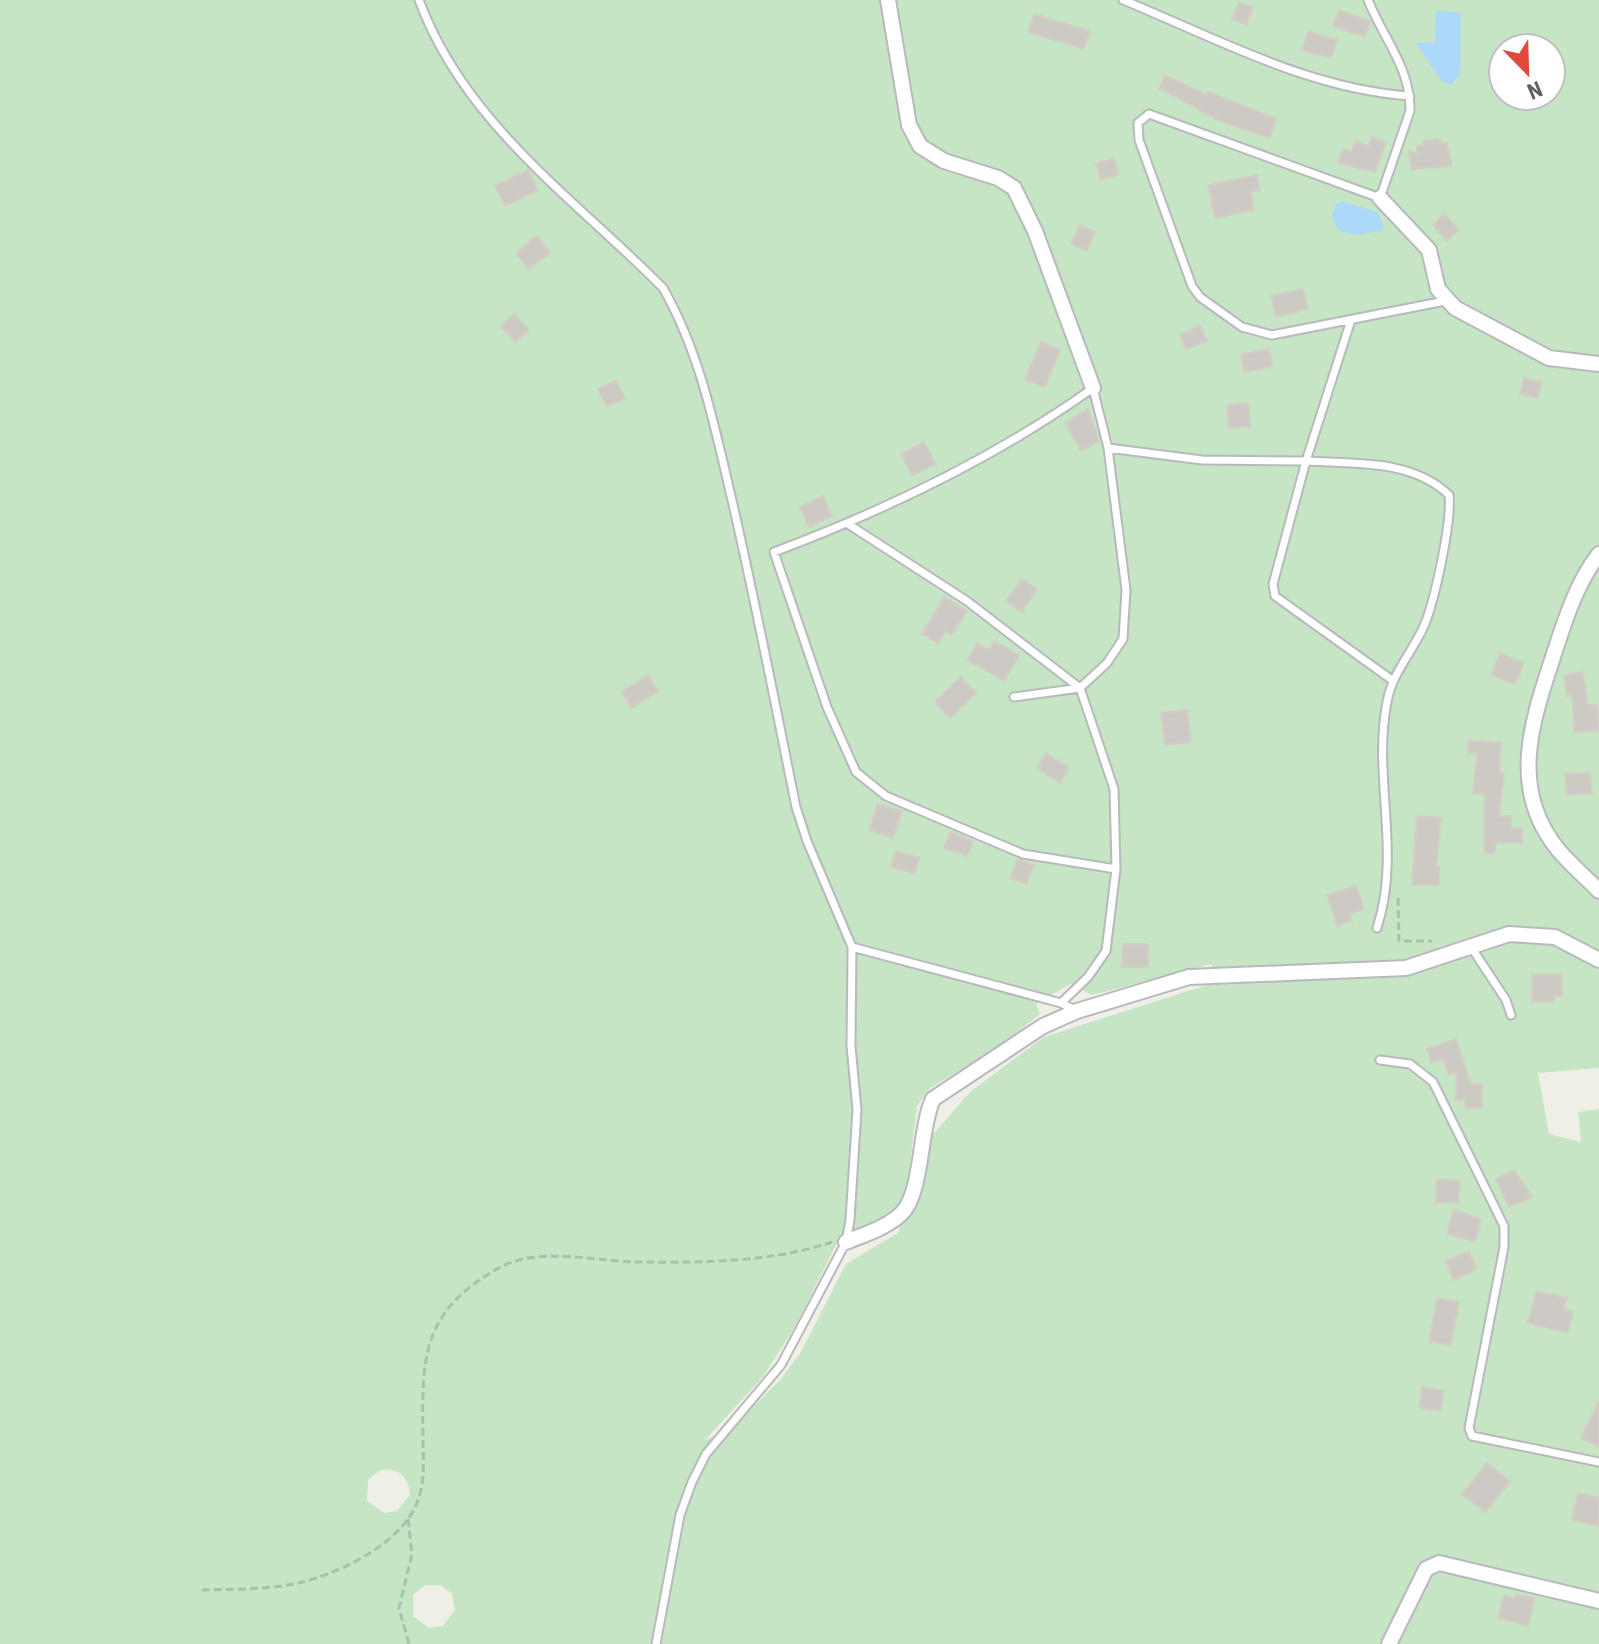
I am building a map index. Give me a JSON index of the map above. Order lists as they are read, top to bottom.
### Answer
{
  "north": "bottom right"
}
